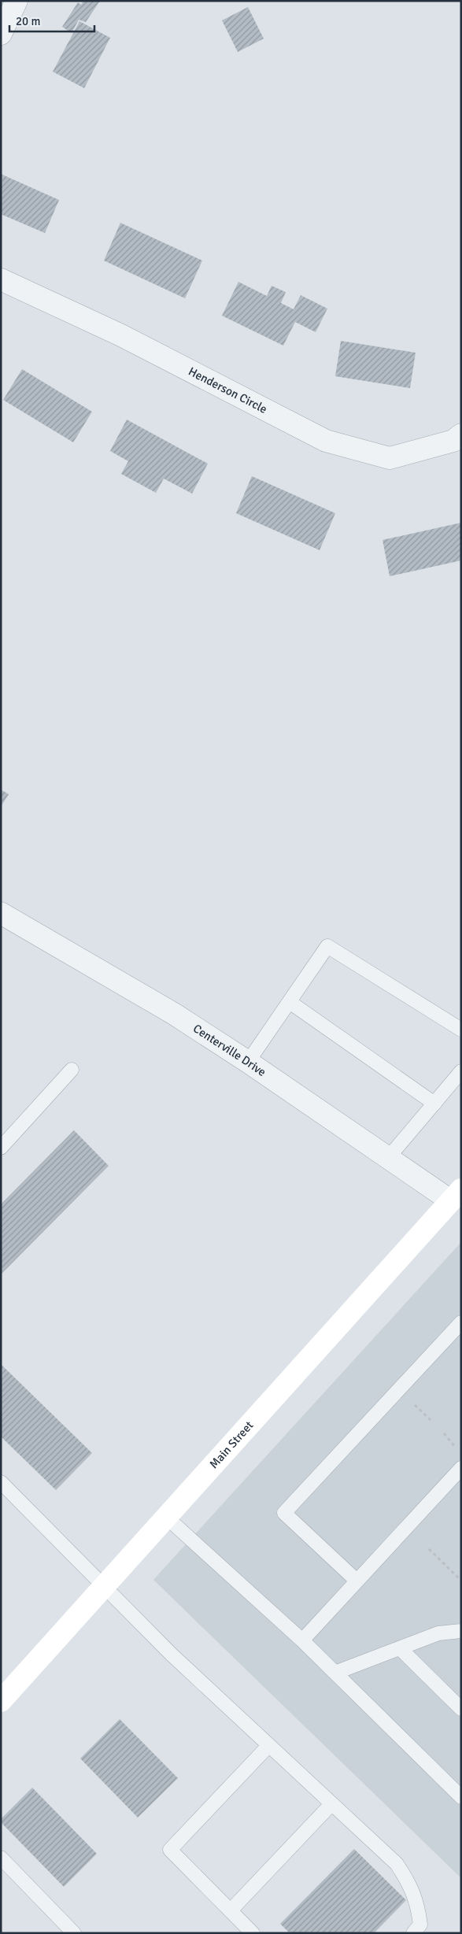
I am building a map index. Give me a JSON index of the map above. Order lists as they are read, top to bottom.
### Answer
{
  "streets": {
    "main road": ["Main Street"],
    "street": ["Henderson Circle", "Centerville Drive"]
  },
  "crossings": [
    ["Centerville Drive", "Main Street"]
  ],
  "scale_bar": "20 m"
}
